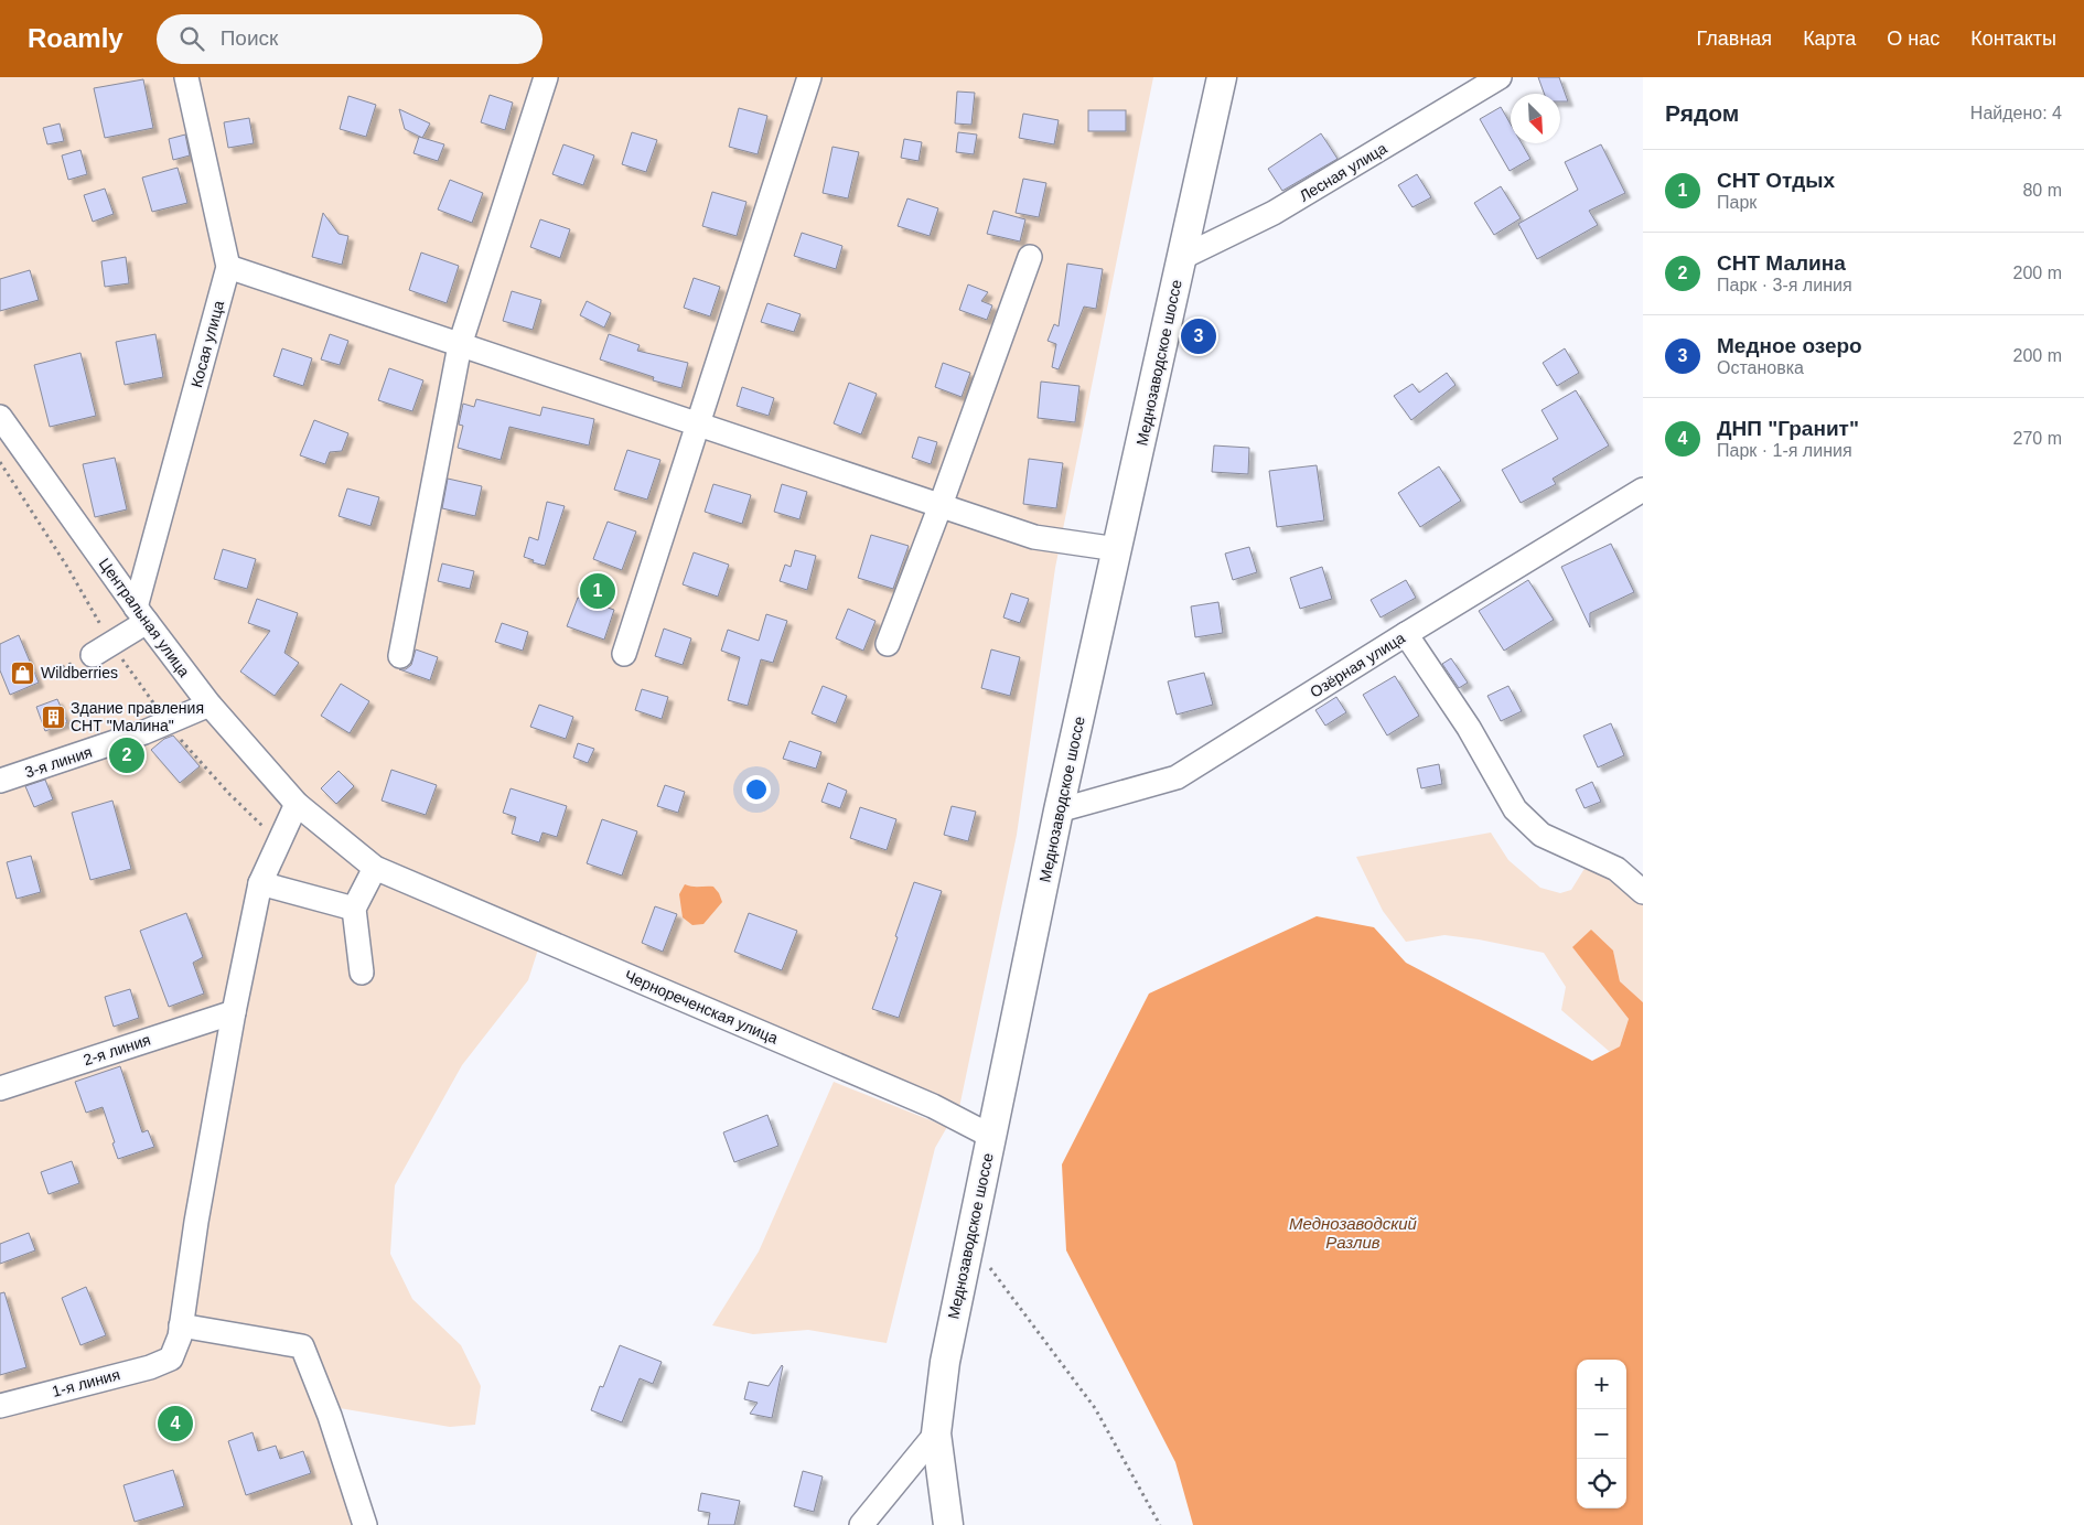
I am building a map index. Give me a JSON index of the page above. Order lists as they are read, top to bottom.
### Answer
{
  "streets": {
    "main road": ["Меднозаводское шоссе"],
    "street": [
      "Лесная улица",
      "Косая улица",
      "Центральная улица",
      "Озёрная улица",
      "3-я линия",
      "Чернореченская улица",
      "2-я линия",
      "1-я линия"
    ]
  },
  "crossings": [
    ["Лесная улица", "Меднозаводское шоссе"],
    ["Косая улица", "Центральная улица"],
    ["Меднозаводское шоссе", "Озёрная улица"],
    ["Меднозаводское шоссе", "Чернореченская улица"],
    ["Центральная улица", "3-я линия"],
    ["Центральная улица", "Чернореченская улица"]
  ],
  "water": ["Меднозаводский Разлив"],
  "places": {
    "shop": ["Wildberries"],
    "building": ["Здание правления СНТ \"Малина\""]
  },
  "north": "bottom right",
  "page": {
    "header": "Roamly",
    "search": "Поиск",
    "nav": [
      "Главная",
      "Карта",
      "О нас",
      "Контакты"
    ],
    "heading": ["Рядом", "Найдено: 4"],
    "list": [
      {
        "mark": "1",
        "name": "СНТ Отдых",
        "note": "Парк",
        "value": "80 m"
      },
      {
        "mark": "2",
        "name": "СНТ Малина",
        "note": "Парк · 3-я линия",
        "value": "200 m"
      },
      {
        "mark": "3",
        "name": "Медное озеро",
        "note": "Остановка",
        "value": "200 m"
      },
      {
        "mark": "4",
        "name": "ДНП \"Гранит\"",
        "note": "Парк · 1-я линия",
        "value": "270 m"
      }
    ],
    "pins": [
      "3",
      "1",
      "2",
      "4"
    ],
    "map_buttons": ["+", "−"]
  }
}
